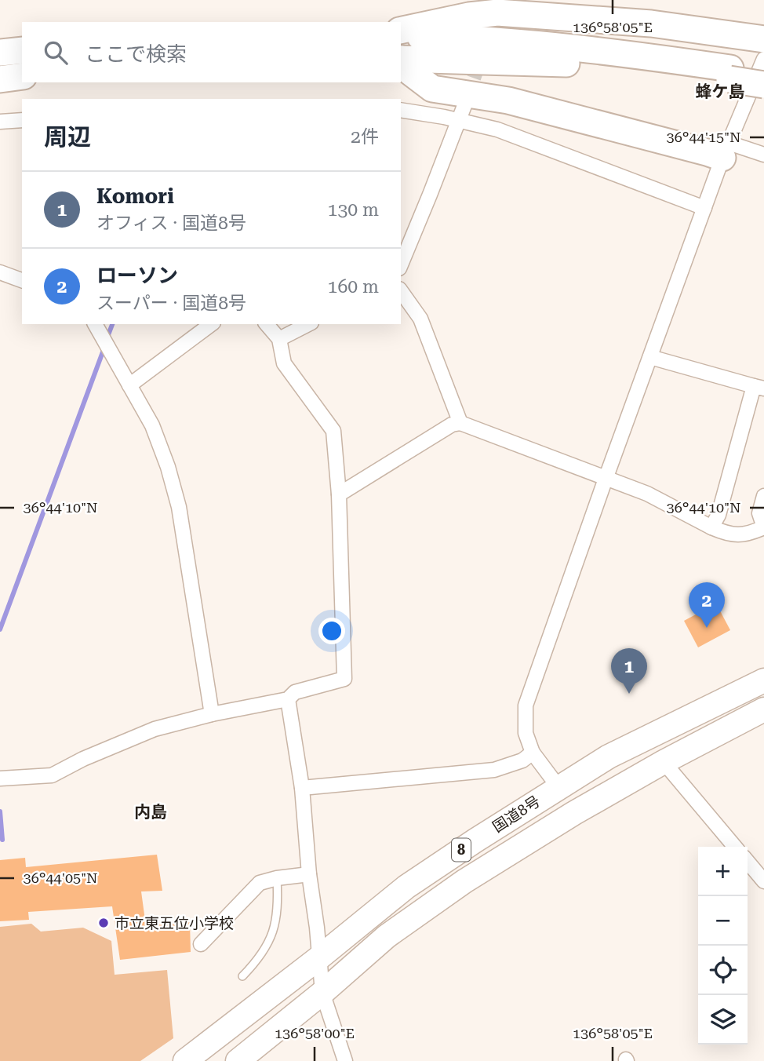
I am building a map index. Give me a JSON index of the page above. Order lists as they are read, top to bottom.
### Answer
{
  "streets": {
    "highway": ["国道8号", "8"]
  },
  "districts": ["蜂ケ島", "内島"],
  "places": ["市立東五位小学校"],
  "page": {
    "search": "ここで検索",
    "heading": ["周辺", "2件"],
    "list": [
      {
        "mark": "1",
        "name": "Komori",
        "note": "オフィス · 国道8号",
        "value": "130 m"
      },
      {
        "mark": "2",
        "name": "ローソン",
        "note": "スーパー · 国道8号",
        "value": "160 m"
      }
    ],
    "pins": ["2", "1"],
    "map_buttons": ["+", "−"]
  },
  "coordinates": [
    "136°58'05\"E",
    "36°44'15\"N",
    "36°44'10\"N",
    "36°44'05\"N",
    "136°58'00\"E"
  ]
}
